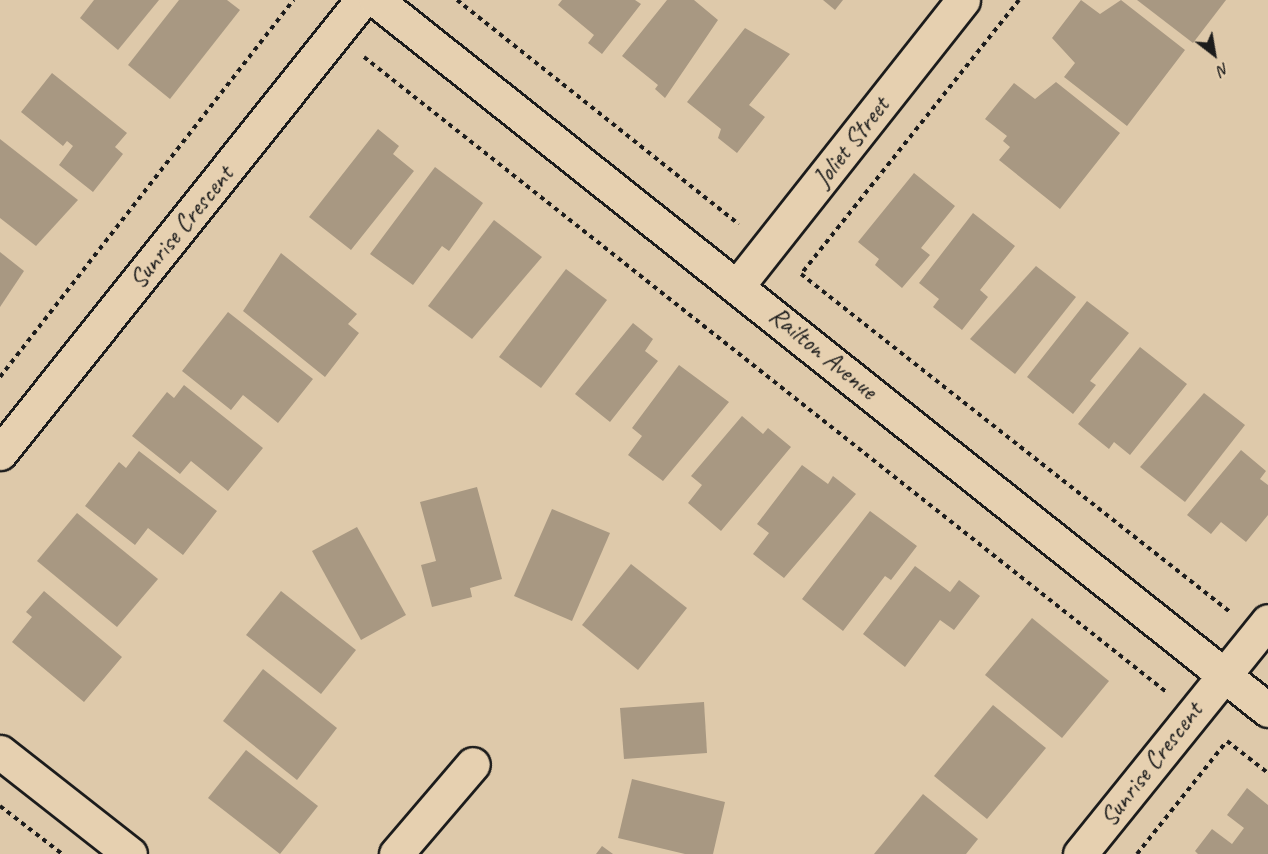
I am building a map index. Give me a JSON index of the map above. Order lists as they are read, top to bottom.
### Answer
{
  "streets": {
    "street": ["Joliet Street", "Sunrise Crescent", "Railton Avenue"]
  },
  "crossings": [
    ["Joliet Street", "Railton Avenue"],
    ["Sunrise Crescent", "Railton Avenue"]
  ],
  "north": "bottom right"
}
